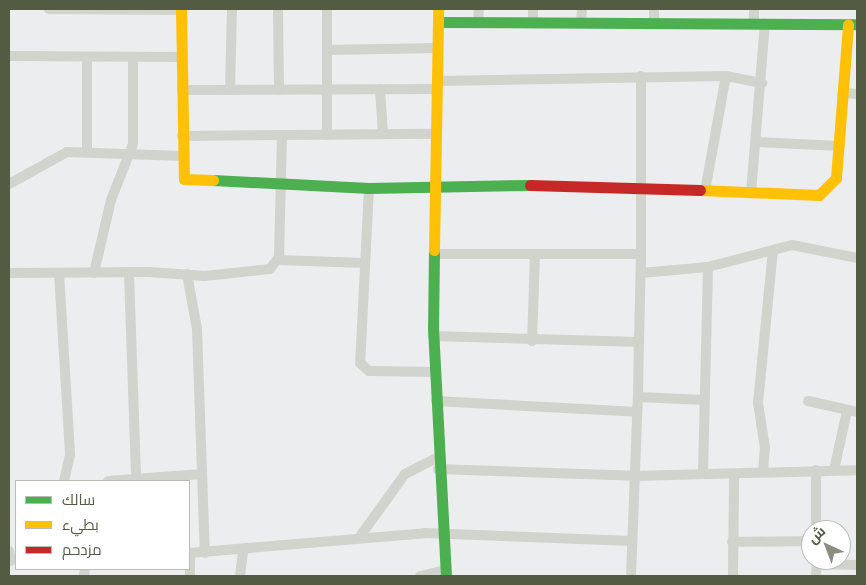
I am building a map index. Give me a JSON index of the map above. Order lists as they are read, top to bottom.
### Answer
{
  "legend": ["سالك", "بطيء", "مزدحم"],
  "north": "top left"
}
